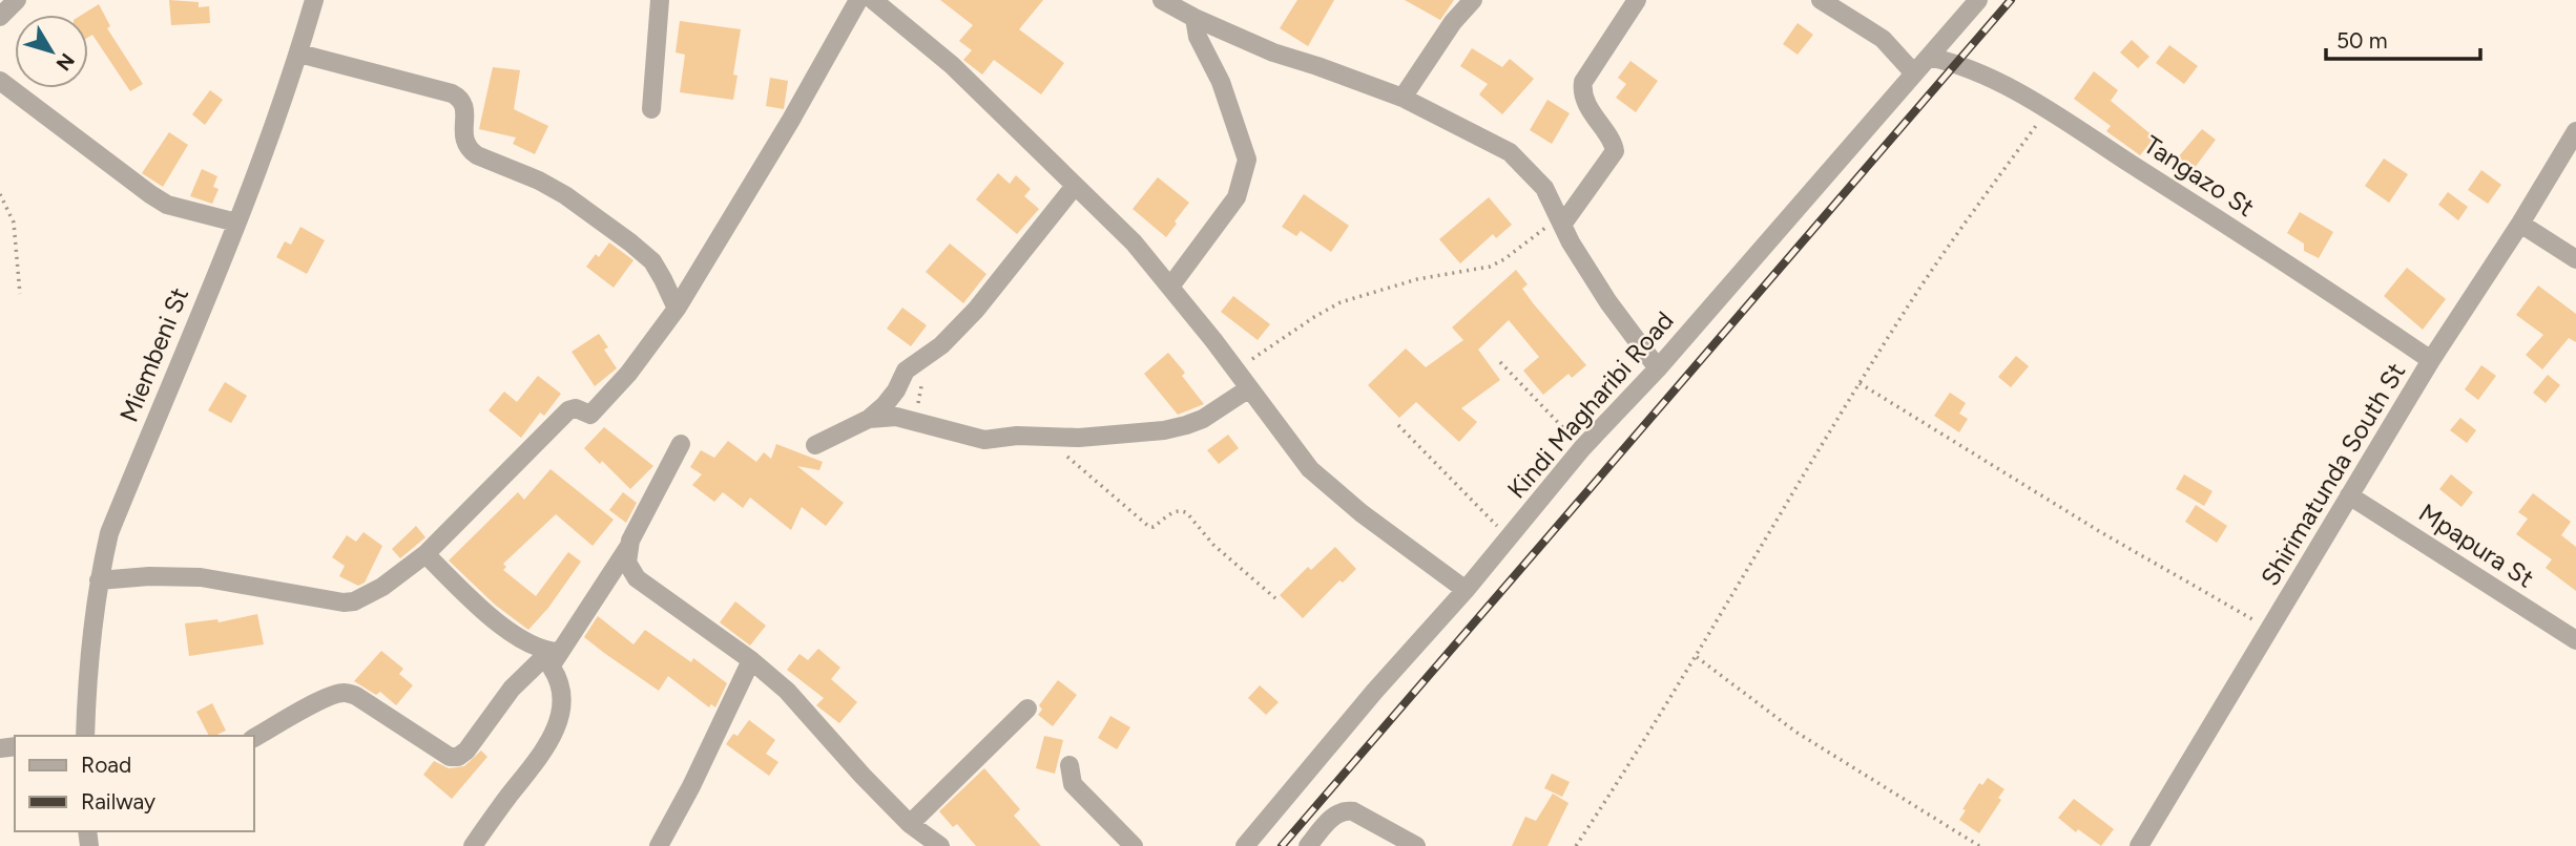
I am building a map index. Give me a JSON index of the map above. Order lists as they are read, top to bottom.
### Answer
{
  "streets": {
    "street": [
      "Tangazo St",
      "Miembeni St",
      "Kindi Magharibi Road",
      "Shirimatunda South St",
      "Mpapura St"
    ]
  },
  "crossings": [
    ["Tangazo St", "Kindi Magharibi Road"],
    ["Tangazo St", "Shirimatunda South St"],
    ["Shirimatunda South St", "Mpapura St"]
  ],
  "legend": ["Road", "Railway"],
  "scale_bar": "50 m",
  "north": "bottom right"
}
